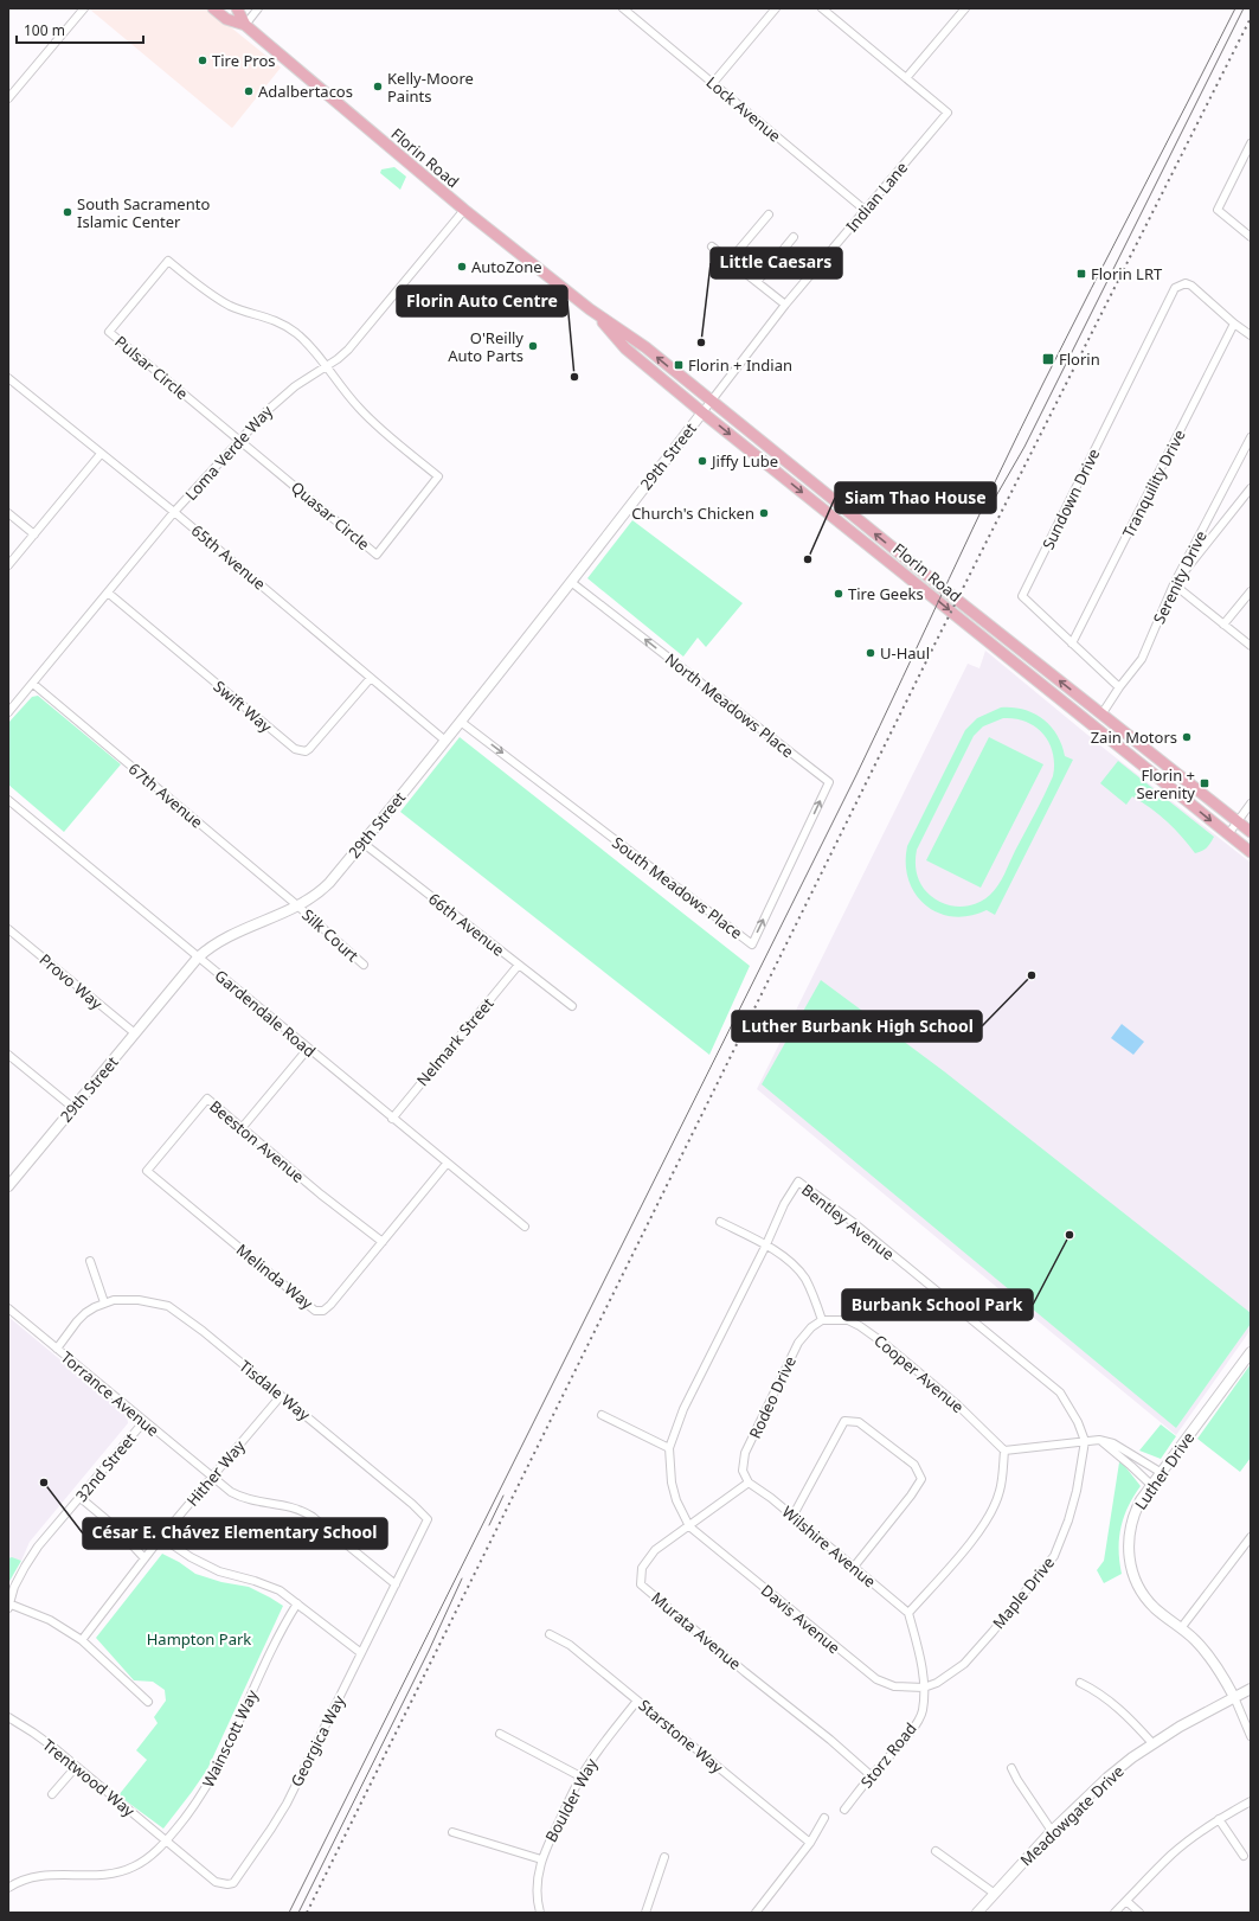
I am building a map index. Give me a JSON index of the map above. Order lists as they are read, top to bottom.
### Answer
{
  "streets": {
    "main road": ["Florin Road"],
    "street": [
      "Lock Avenue",
      "Indian Lane",
      "Pulsar Circle",
      "Loma Verde Way",
      "29th Street",
      "Tranquility Drive",
      "Sundown Drive",
      "Quasar Circle",
      "65th Avenue",
      "Serenity Drive",
      "North Meadows Place",
      "Swift Way",
      "67th Avenue",
      "South Meadows Place",
      "66th Avenue",
      "Silk Court",
      "Provo Way",
      "Gardendale Road",
      "Nelmark Street",
      "Beeston Avenue",
      "Bentley Avenue",
      "Melinda Way",
      "Cooper Avenue",
      "Tisdale Way",
      "Torrance Avenue",
      "Rodeo Drive",
      "32nd Street",
      "Luther Drive",
      "Hither Way",
      "Wilshire Avenue",
      "Maple Drive",
      "Davis Avenue",
      "Murata Avenue",
      "Starstone Way",
      "Wainscott Way",
      "Georgica Way",
      "Storz Road",
      "Trentwood Way",
      "Boulder Way",
      "Meadowgate Drive"
    ]
  },
  "crossings": [
    ["Lock Avenue", "Indian Lane"],
    ["Florin Road", "Indian Lane"],
    ["Florin Road", "Loma Verde Way"],
    ["Florin Road", "29th Street"],
    ["Florin Road", "Serenity Drive"],
    ["Indian Lane", "29th Street"],
    ["Pulsar Circle", "Loma Verde Way"],
    ["Pulsar Circle", "Quasar Circle"],
    ["Loma Verde Way", "Quasar Circle"],
    ["Loma Verde Way", "65th Avenue"],
    ["Loma Verde Way", "Swift Way"],
    ["Loma Verde Way", "67th Avenue"],
    ["29th Street", "65th Avenue"],
    ["29th Street", "North Meadows Place"],
    ["29th Street", "67th Avenue"],
    ["29th Street", "South Meadows Place"],
    ["29th Street", "66th Avenue"],
    ["29th Street", "Silk Court"],
    ["29th Street", "Provo Way"],
    ["29th Street", "Gardendale Road"],
    ["Tranquility Drive", "Sundown Drive"],
    ["Sundown Drive", "Serenity Drive"],
    ["65th Avenue", "Swift Way"],
    ["North Meadows Place", "South Meadows Place"],
    ["67th Avenue", "Silk Court"],
    ["66th Avenue", "Nelmark Street"],
    ["Gardendale Road", "Nelmark Street"],
    ["Gardendale Road", "Melinda Way"],
    ["Beeston Avenue", "Melinda Way"],
    ["Bentley Avenue", "Maple Drive"],
    ["Bentley Avenue", "Davis Avenue"],
    ["Bentley Avenue", "Murata Avenue"],
    ["Cooper Avenue", "Rodeo Drive"],
    ["Tisdale Way", "Torrance Avenue"],
    ["Tisdale Way", "Hither Way"],
    ["Tisdale Way", "Georgica Way"],
    ["Torrance Avenue", "32nd Street"],
    ["Torrance Avenue", "Hither Way"],
    ["Torrance Avenue", "Georgica Way"],
    ["Rodeo Drive", "Wilshire Avenue"],
    ["Rodeo Drive", "Murata Avenue"],
    ["Luther Drive", "Meadowgate Drive"],
    ["Wilshire Avenue", "Murata Avenue"],
    ["Wilshire Avenue", "Storz Road"],
    ["Maple Drive", "Davis Avenue"],
    ["Maple Drive", "Storz Road"],
    ["Davis Avenue", "Murata Avenue"],
    ["Davis Avenue", "Storz Road"],
    ["Murata Avenue", "Storz Road"],
    ["Starstone Way", "Boulder Way"],
    ["Wainscott Way", "Georgica Way"],
    ["Wainscott Way", "Trentwood Way"],
    ["Georgica Way", "Trentwood Way"]
  ],
  "one_way": ["North Meadows Place"],
  "parks": ["Hampton Park"],
  "places": {
    "other": [
      "Tire Pros",
      "Kelly-Moore Paints",
      "Adalbertacos",
      "South Sacramento Islamic Center",
      "AutoZone",
      "Little Caesars",
      "O'Reilly Auto Parts",
      "Florin Auto Centre",
      "Jiffy Lube",
      "Church's Chicken",
      "Siam Thao House",
      "Tire Geeks",
      "U-Haul",
      "Zain Motors",
      "Luther Burbank High School",
      "Burbank School Park",
      "César E. Chávez Elementary School"
    ],
    "transit": [
      "Florin LRT",
      "Florin",
      "Florin + Indian",
      "Florin + Serenity"
    ]
  },
  "scale_bar": "100 m"
}
